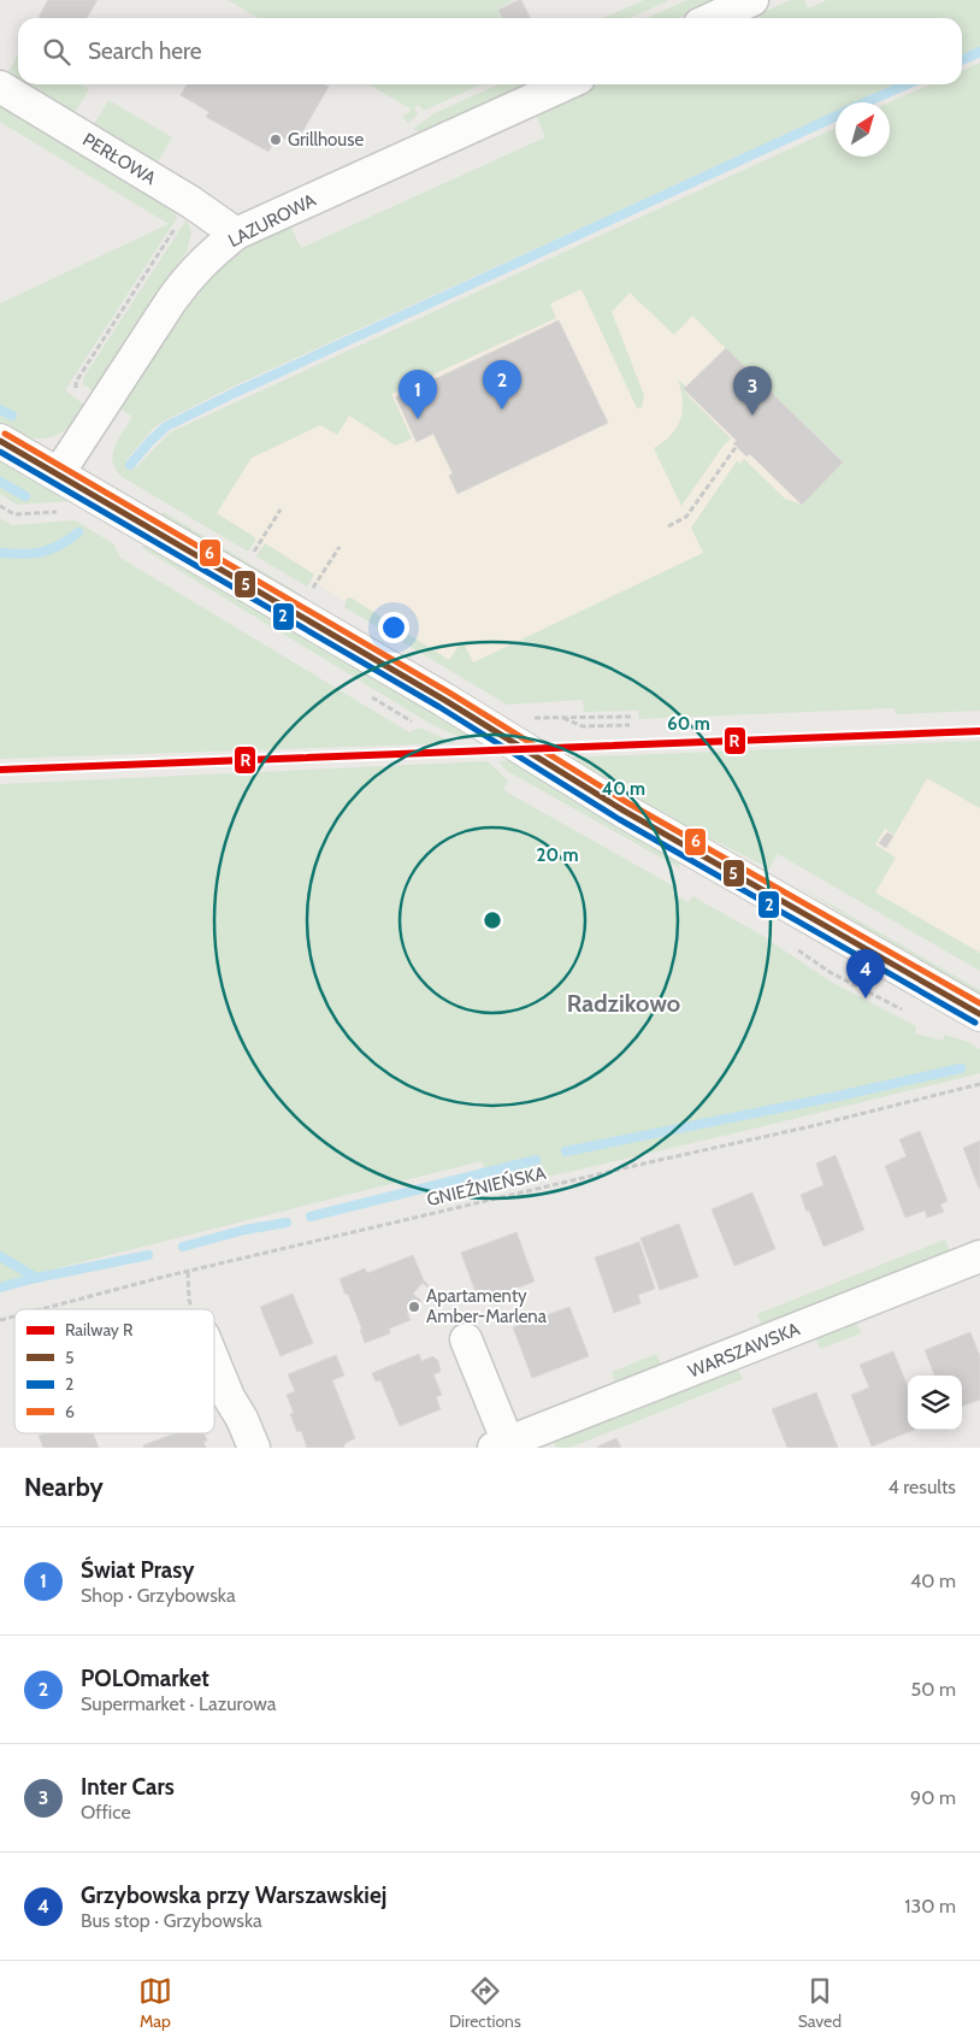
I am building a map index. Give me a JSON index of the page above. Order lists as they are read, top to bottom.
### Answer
{
  "streets": {
    "street": ["PERŁOWA", "LAZUROWA", "WARSZAWSKA"],
    "path": ["GNIEŹNIEŃSKA"]
  },
  "crossings": [
    ["PERŁOWA", "LAZUROWA"]
  ],
  "districts": ["Radzikowo"],
  "places": ["Grillhouse", "Apartamenty Amber-Marlena"],
  "lines": [
    "transit line 6",
    "transit line 5",
    "transit line 2",
    "rail line R"
  ],
  "legend": [
    "Railway R",
    "5",
    "2",
    "6"
  ],
  "north": "top right",
  "page": {
    "search": "Search here",
    "pins": [
      "2",
      "3",
      "1",
      "4"
    ],
    "heading": ["Nearby", "4 results"],
    "list": [
      {
        "mark": "1",
        "name": "Świat Prasy",
        "note": "Shop · Grzybowska",
        "value": "40 m"
      },
      {
        "mark": "2",
        "name": "POLOmarket",
        "note": "Supermarket · Lazurowa",
        "value": "50 m"
      },
      {
        "mark": "3",
        "name": "Inter Cars",
        "note": "Office",
        "value": "90 m"
      },
      {
        "mark": "4",
        "name": "Grzybowska przy Warszawskiej",
        "note": "Bus stop · Grzybowska",
        "value": "130 m"
      }
    ],
    "nav": ["Map", "Directions", "Saved"]
  },
  "rings": ["60 m", "40 m", "20 m"]
}
